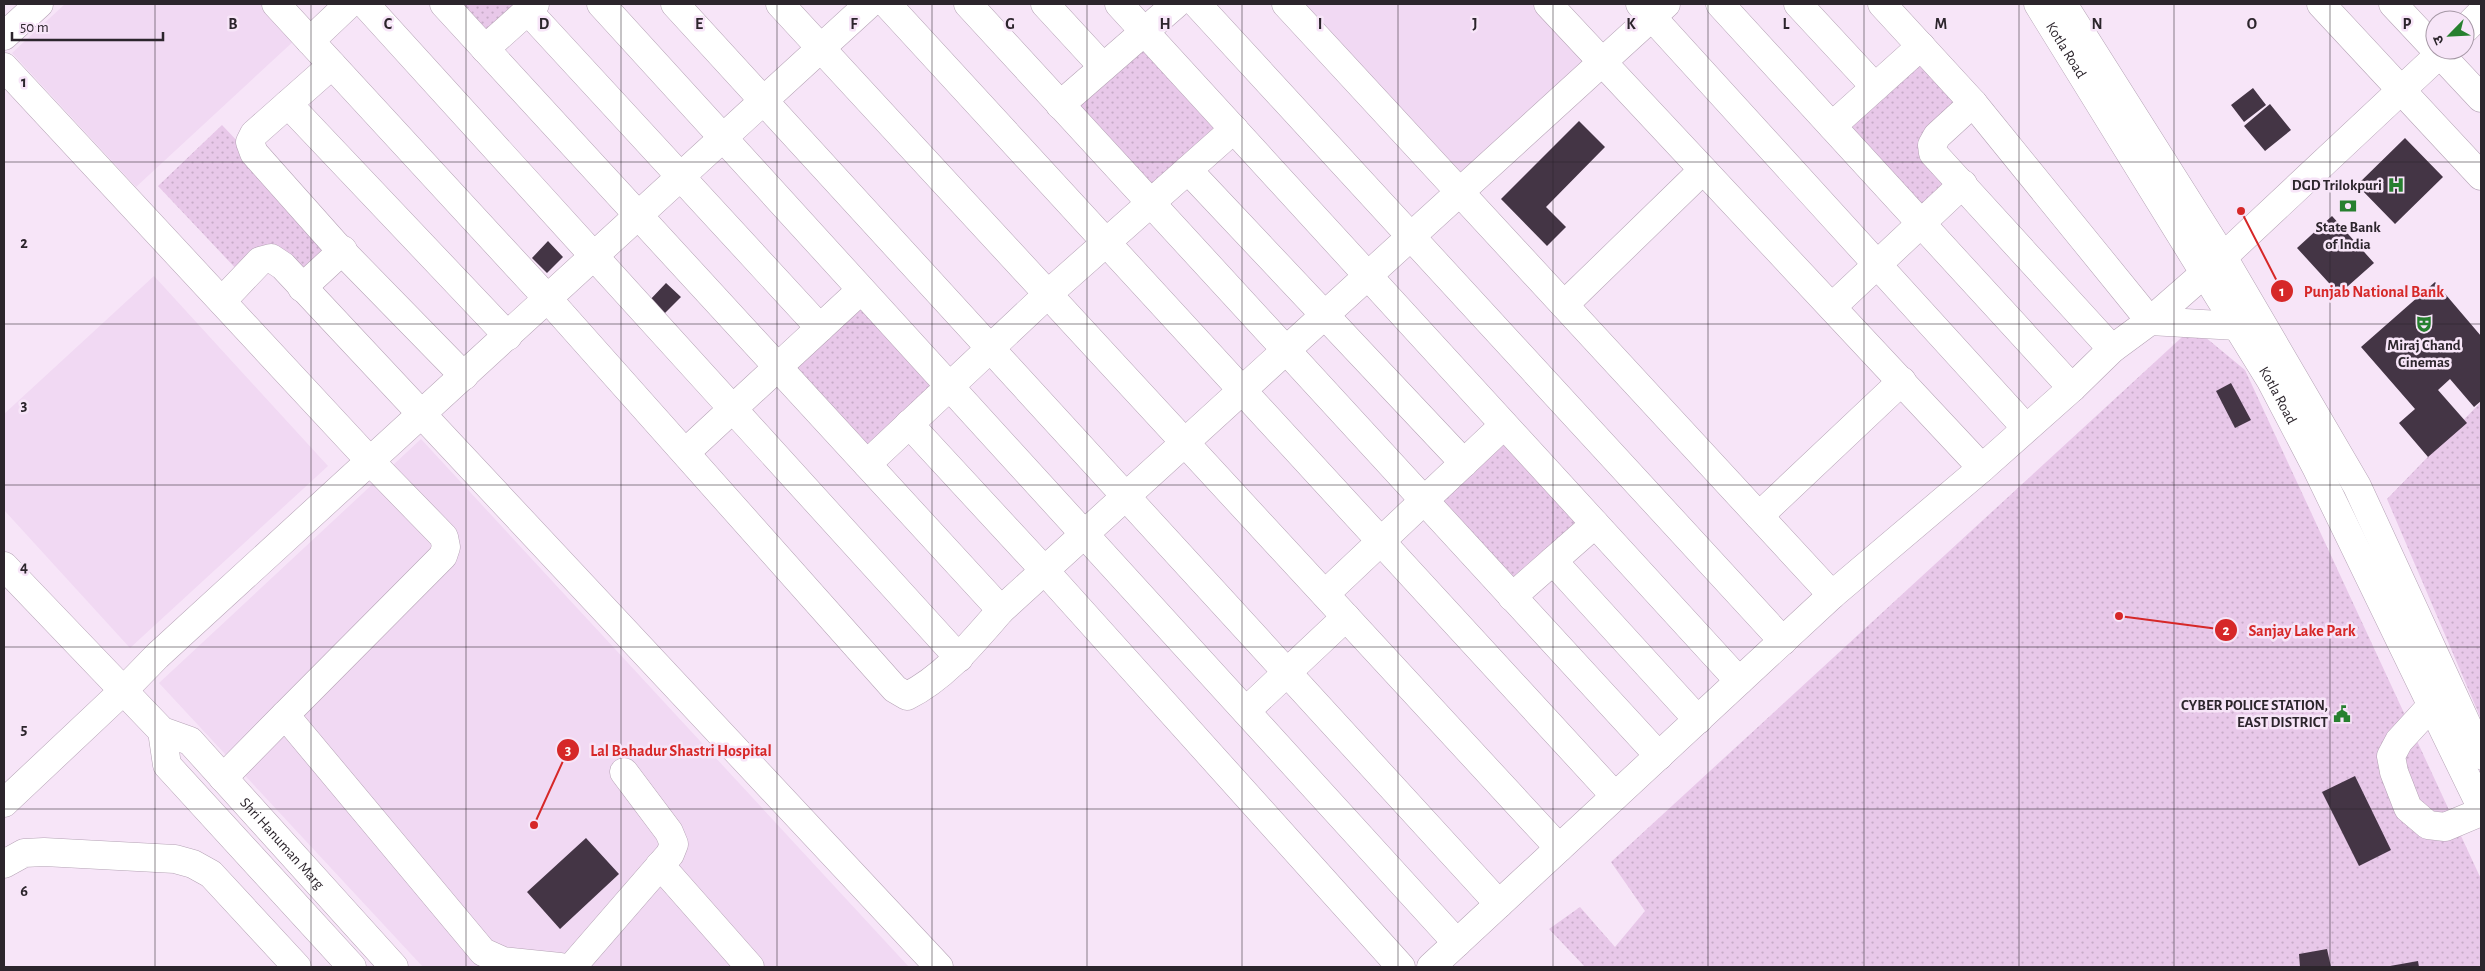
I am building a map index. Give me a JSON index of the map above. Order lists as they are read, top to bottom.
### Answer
{
  "streets": {
    "street": ["Kotla Road", "Shri Hanuman Marg"]
  },
  "places": {
    "hospital": ["DGD Trilokpuri"],
    "bank": ["State Bank of India"],
    "other": ["Punjab National Bank", "Sanjay Lake Park", "Lal Bahadur Shastri Hospital"],
    "theatre": ["Miraj Chand Cinemas"],
    "public building": ["CYBER POLICE STATION, EAST DISTRICT"]
  },
  "scale_bar": "50 m",
  "north": "bottom left",
  "grid": {
    "columns": [
      "B",
      "C",
      "D",
      "E",
      "F",
      "G",
      "H",
      "I",
      "J",
      "K",
      "L",
      "M",
      "N",
      "O",
      "P"
    ],
    "rows": [
      "1",
      "2",
      "3",
      "4",
      "5",
      "6"
    ]
  }
}
